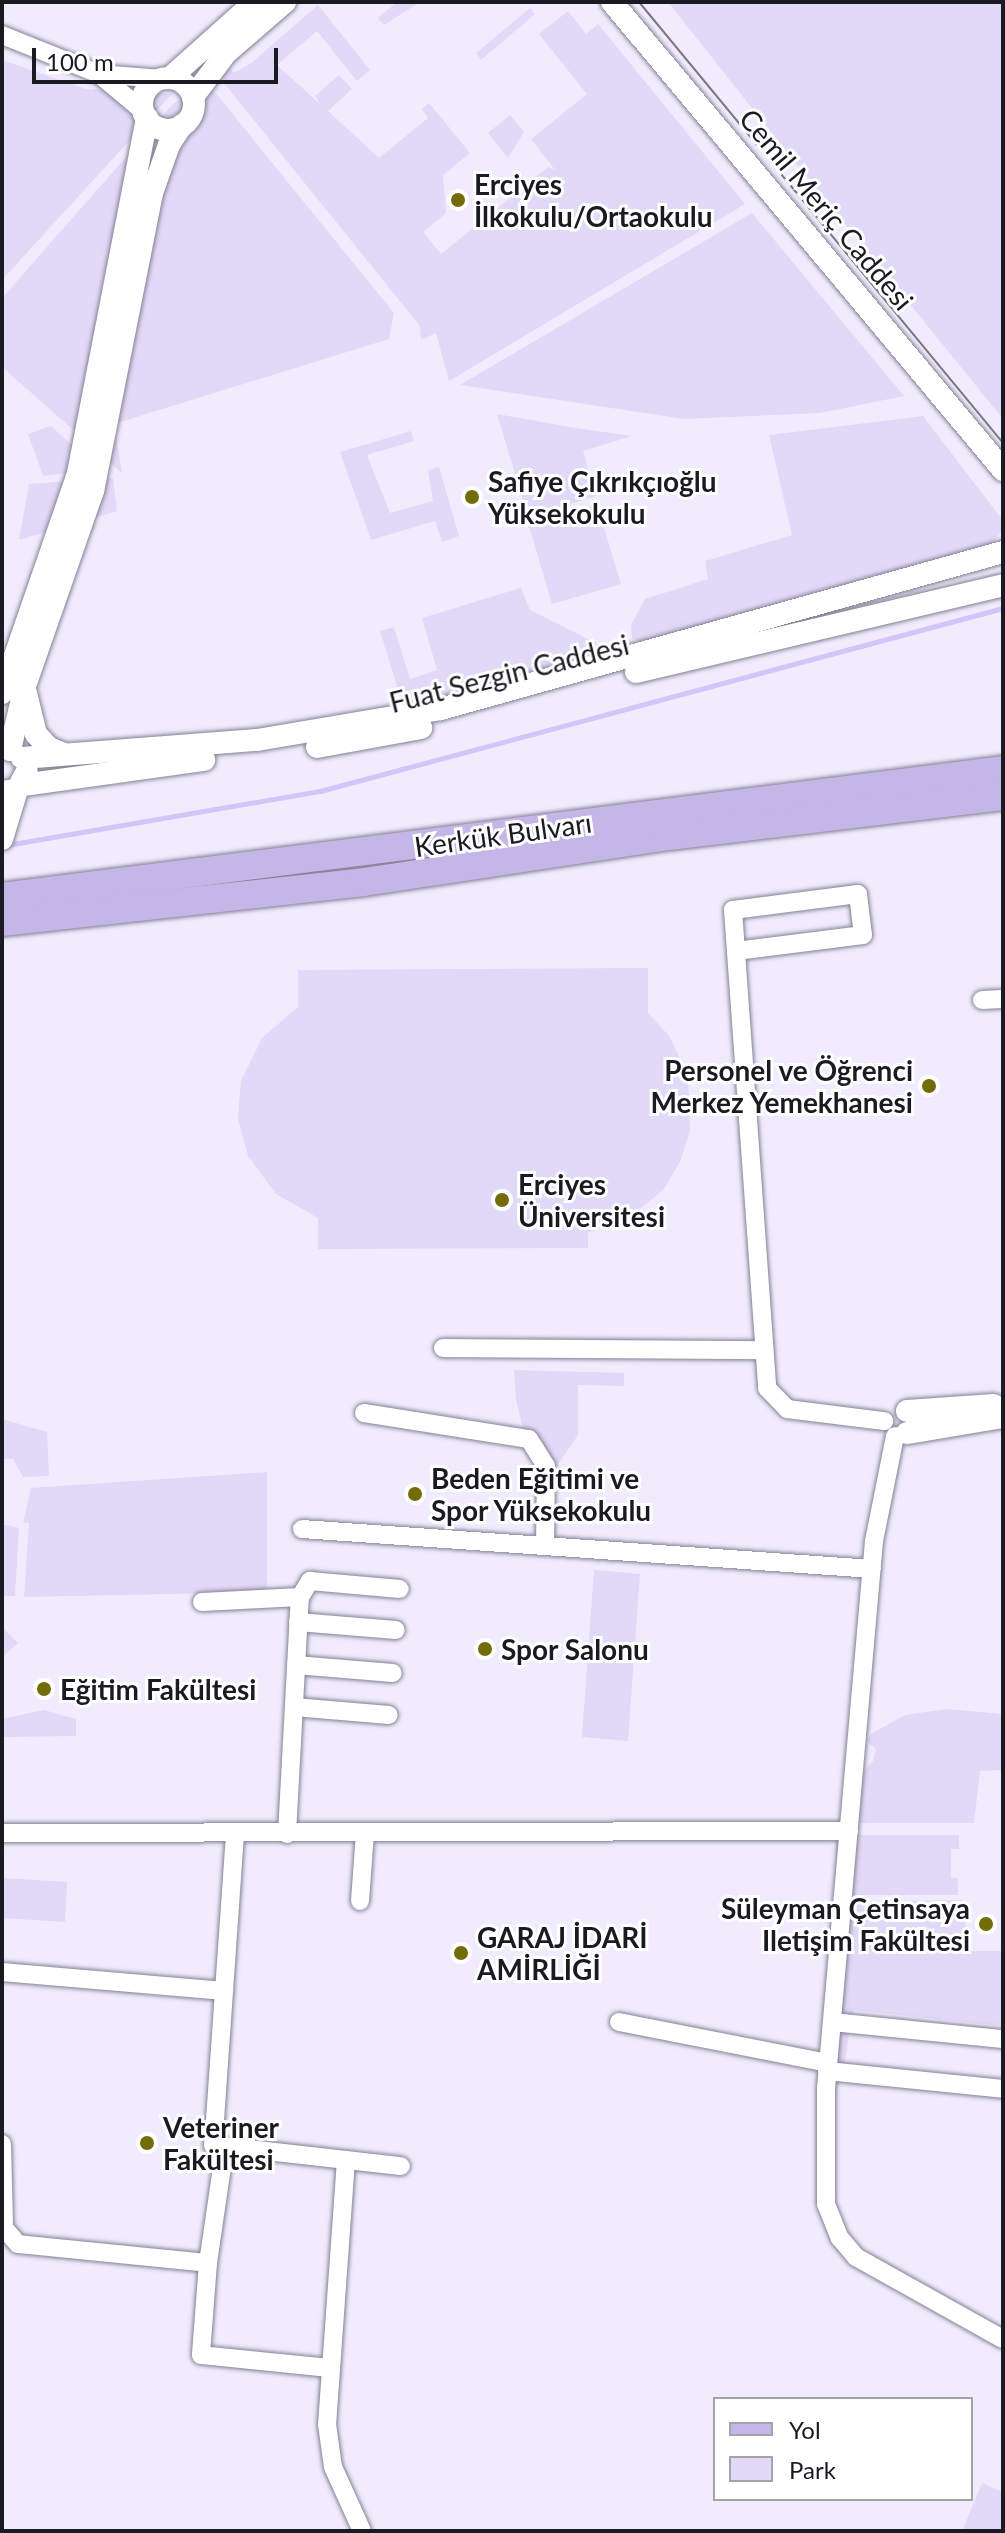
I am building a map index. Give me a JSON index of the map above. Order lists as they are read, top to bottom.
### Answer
{
  "streets": {
    "main road": ["Kerkük Bulvarı"],
    "street": ["Cemil Meriç Caddesi", "Fuat Sezgin Caddesi"]
  },
  "places": [
    "Erciyes İlkokulu/Ortaokulu",
    "Safiye Çıkrıkçıoğlu Yüksekokulu",
    "Personel ve Öğrenci Merkez Yemekhanesi",
    "Erciyes Üniversitesi",
    "Beden Eğitimi ve Spor Yüksekokulu",
    "Spor Salonu",
    "Eğitim Fakültesi",
    "Süleyman Çetinsaya Iletişim Fakültesi",
    "GARAJ İDARİ AMİRLİĞİ",
    "Veteriner Fakültesi"
  ],
  "legend": ["Yol", "Park"],
  "scale_bar": "100 m"
}
